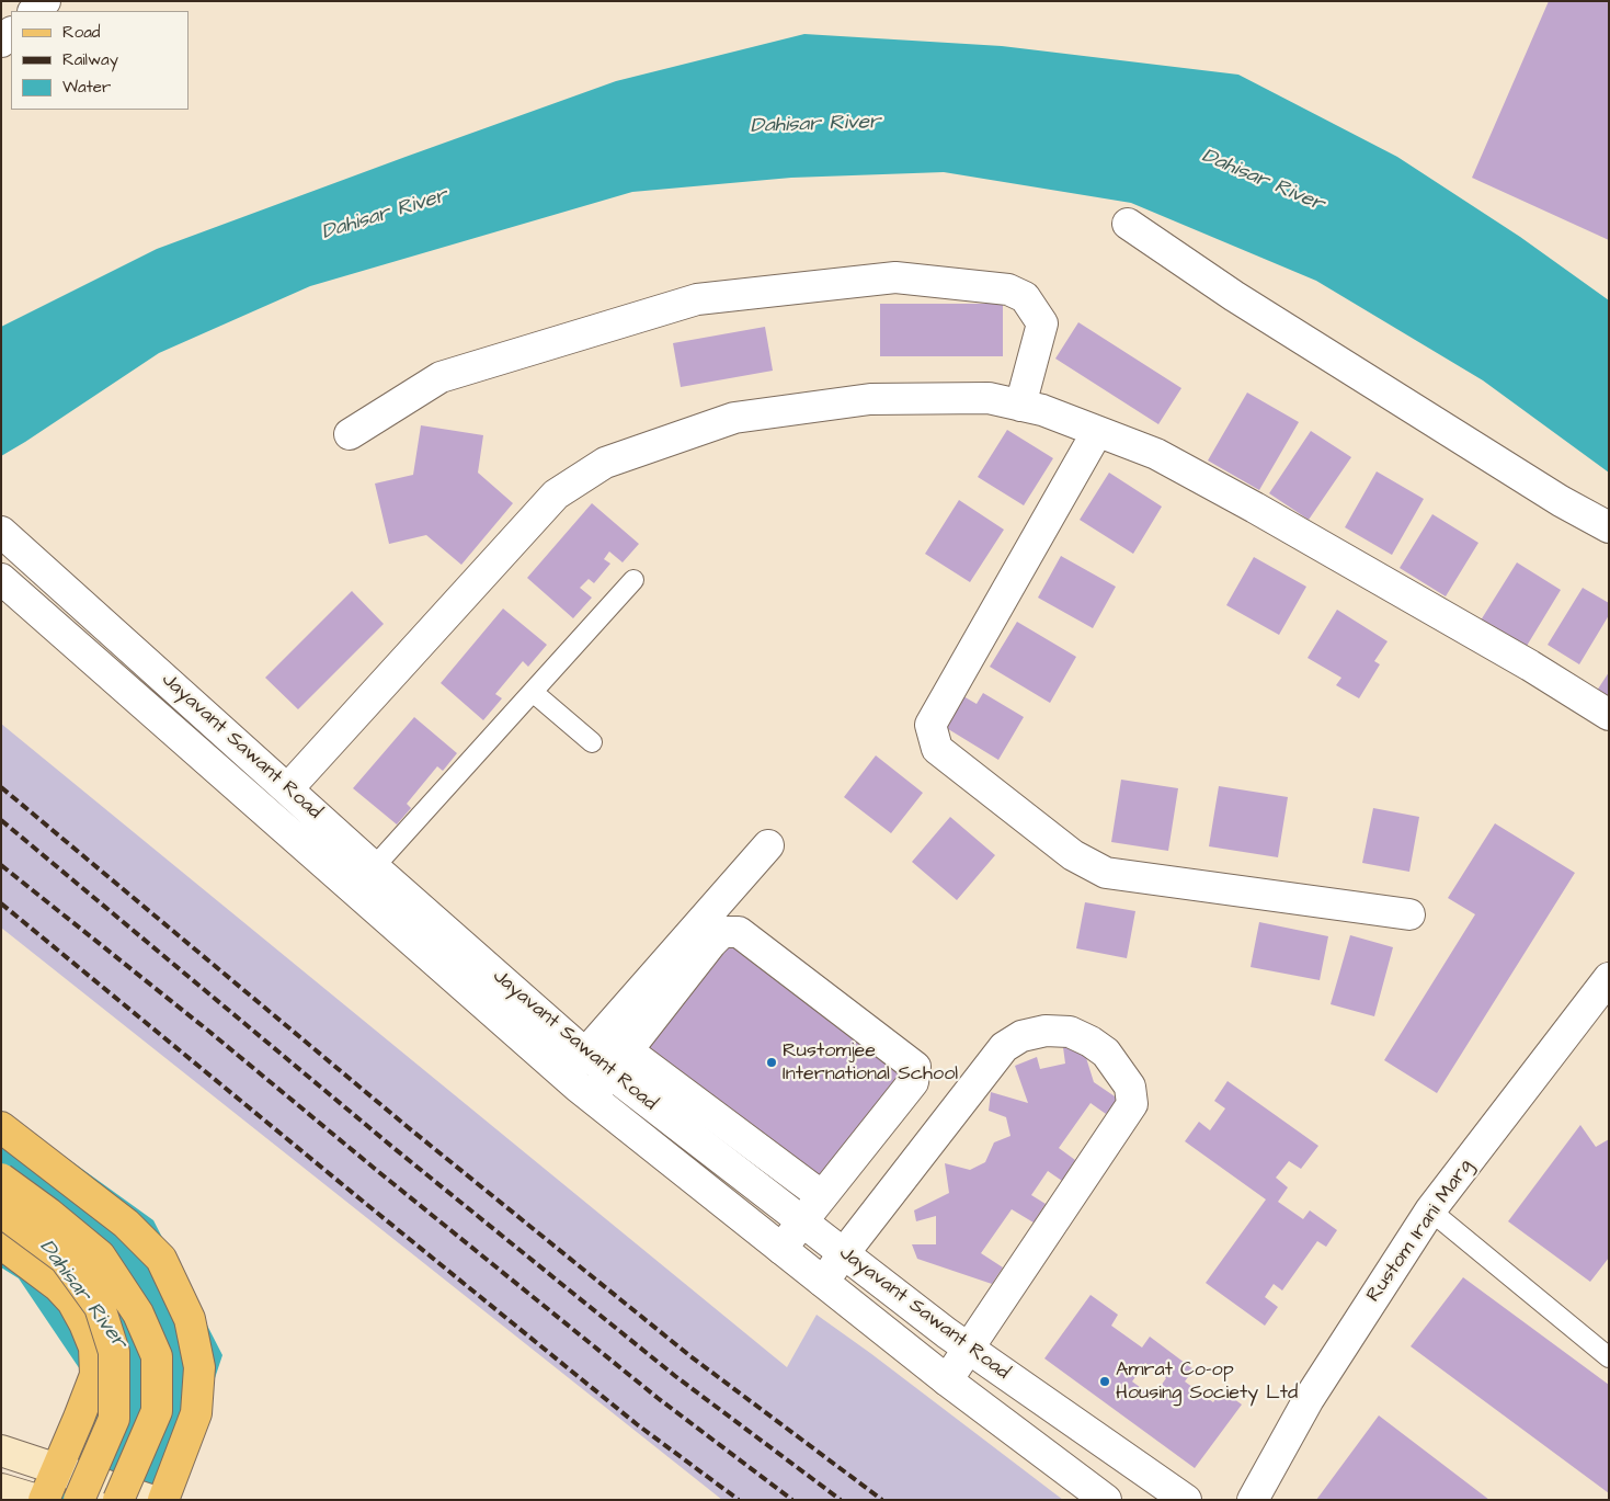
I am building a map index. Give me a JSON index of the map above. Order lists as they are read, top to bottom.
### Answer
{
  "streets": {
    "street": ["Jayavant Sawant Road", "Rustom Irani Marg"]
  },
  "water": ["Dahisar River"],
  "places": ["Rustomjee International School", "Amrat Co-op Housing Society Ltd"],
  "legend": ["Road", "Railway", "Water"]
}
